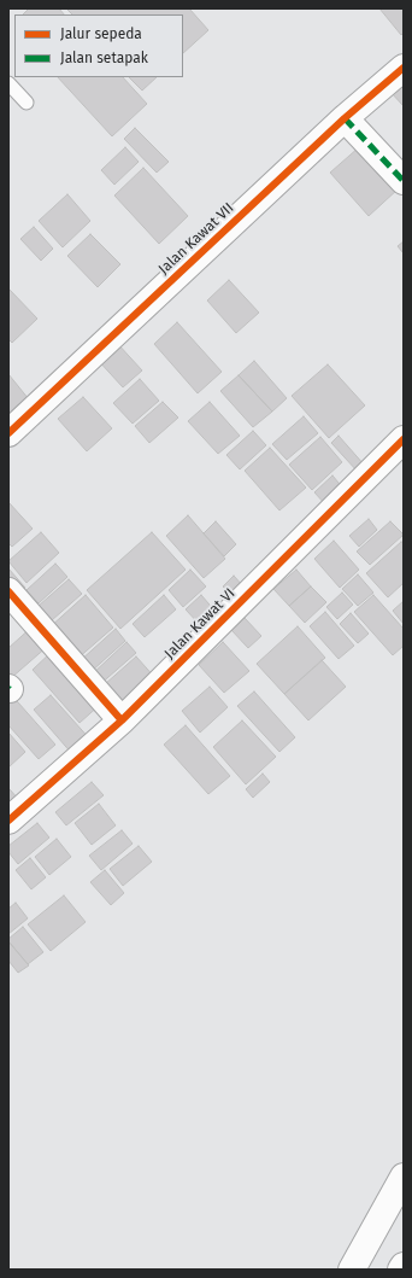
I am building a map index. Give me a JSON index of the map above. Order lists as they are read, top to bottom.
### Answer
{
  "streets": {
    "main road": ["Jalan Kawat VII", "Jalan Kawat VI"]
  },
  "legend": ["Jalur sepeda", "Jalan setapak"]
}
